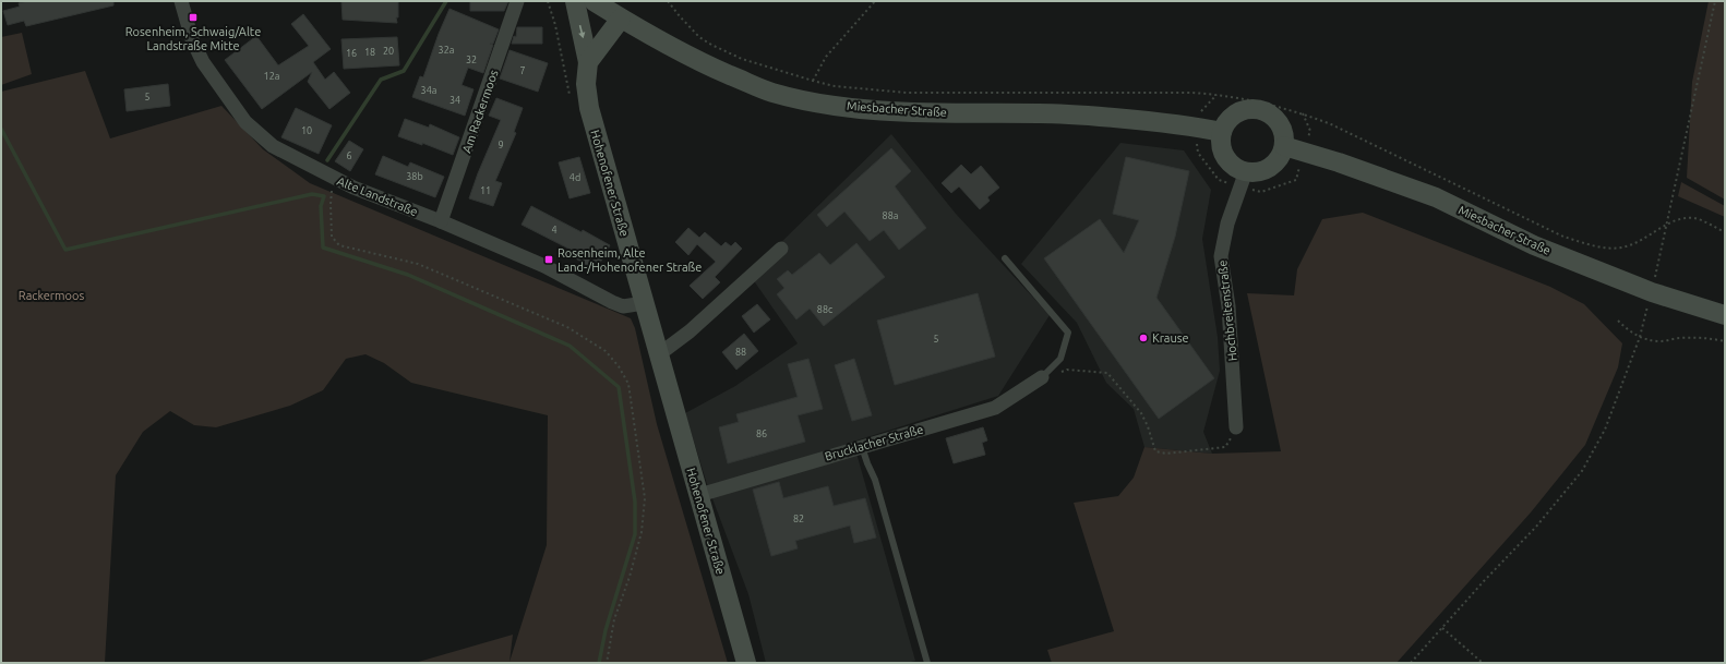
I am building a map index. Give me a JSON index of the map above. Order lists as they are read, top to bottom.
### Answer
{
  "streets": {
    "main road": ["Miesbacher Straße", "Hohenofener Straße"],
    "street": [
      "Am Rackermoos",
      "Alte Landstraße",
      "Hochbreitenstraße",
      "Brucklacher Straße"
    ]
  },
  "crossings": [
    ["Miesbacher Straße", "Hochbreitenstraße"],
    ["Am Rackermoos", "Alte Landstraße"],
    ["Hohenofener Straße", "Alte Landstraße"],
    ["Hohenofener Straße", "Brucklacher Straße"]
  ],
  "parks": ["Rackermoos"],
  "places": {
    "transit": ["Rosenheim, Schwaig/Alte Landstraße Mitte", "Rosenheim, Alte Land-/Hohenofener Straße"],
    "other": ["Krause"]
  },
  "house_numbers": [
    "32a",
    "20",
    "18",
    "16",
    "32",
    "7",
    "12a",
    "34a",
    "5",
    "34",
    "10",
    "9",
    "6",
    "38b",
    "4d",
    "11",
    "88a",
    "4",
    "88c",
    "5",
    "88",
    "86",
    "82"
  ]
}
